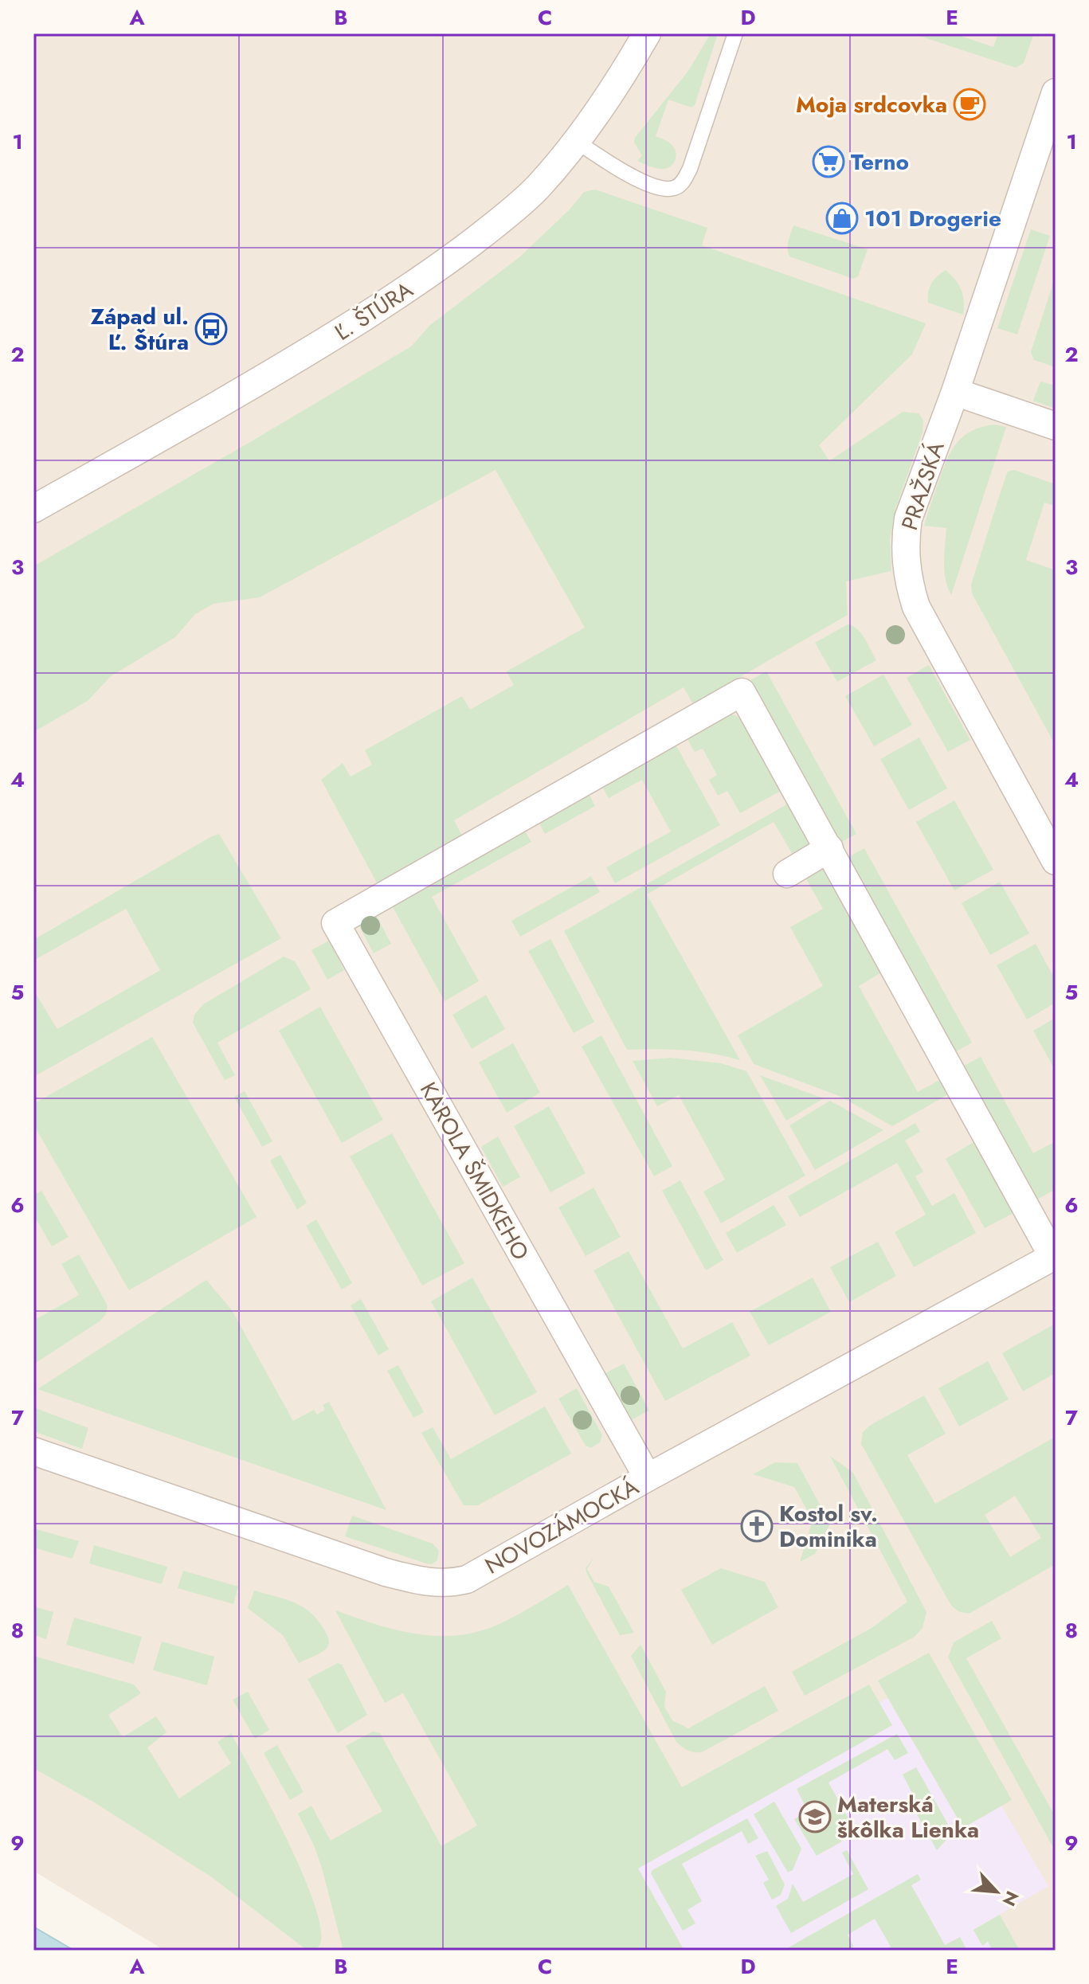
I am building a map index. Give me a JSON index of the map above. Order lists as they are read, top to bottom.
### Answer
{
  "streets": {
    "street": [
      "Ľ. ŠTÚRA",
      "PRAŽSKÁ",
      "KAROLA ŠMIDKEHO",
      "NOVOZÁMOCKÁ"
    ]
  },
  "crossings": [
    ["KAROLA ŠMIDKEHO", "NOVOZÁMOCKÁ"]
  ],
  "places": {
    "cafe": ["Moja srdcovka"],
    "supermarket": ["Terno"],
    "shop": ["101 Drogerie"],
    "bus stop": ["Západ ul. Ľ. Štúra"],
    "church": ["Kostol sv. Dominika"],
    "school or university": ["Materská škôlka Lienka"]
  },
  "north": "bottom right",
  "grid": {
    "columns": [
      "A",
      "B",
      "C",
      "D",
      "E"
    ],
    "rows": [
      "1",
      "2",
      "3",
      "4",
      "5",
      "6",
      "7",
      "8",
      "9"
    ]
  }
}
